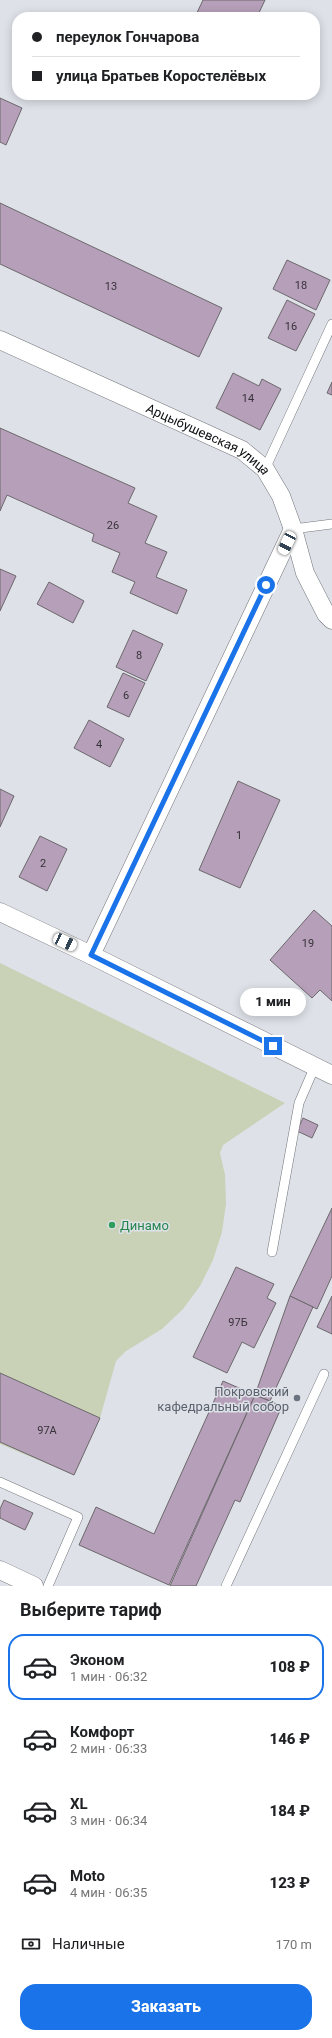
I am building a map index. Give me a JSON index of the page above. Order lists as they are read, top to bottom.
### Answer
{
  "streets": {
    "street": ["Арцыбушевская улица"]
  },
  "places": ["Динамо", "Покровский кафедральный собор"],
  "house_numbers": [
    "18",
    "13",
    "16",
    "14",
    "26",
    "8",
    "6",
    "4",
    "1",
    "2",
    "19",
    "97Б",
    "97А"
  ],
  "page": {
    "banner": ["переулок Гончарова", "улица Братьев Коростелёвых"],
    "bubble": "1 мин",
    "heading": "Выберите тариф",
    "list": [
      {
        "name": "Эконом",
        "note": "1 мин · 06:32",
        "value": "108 ₽"
      },
      {
        "name": "Комфорт",
        "note": "2 мин · 06:33",
        "value": "146 ₽"
      },
      {
        "name": "XL",
        "note": "3 мин · 06:34",
        "value": "184 ₽"
      },
      {
        "name": "Moto",
        "note": "4 мин · 06:35",
        "value": "123 ₽"
      }
    ],
    "pay": ["Наличные", "170 m"],
    "buttons": "Заказать"
  }
}
